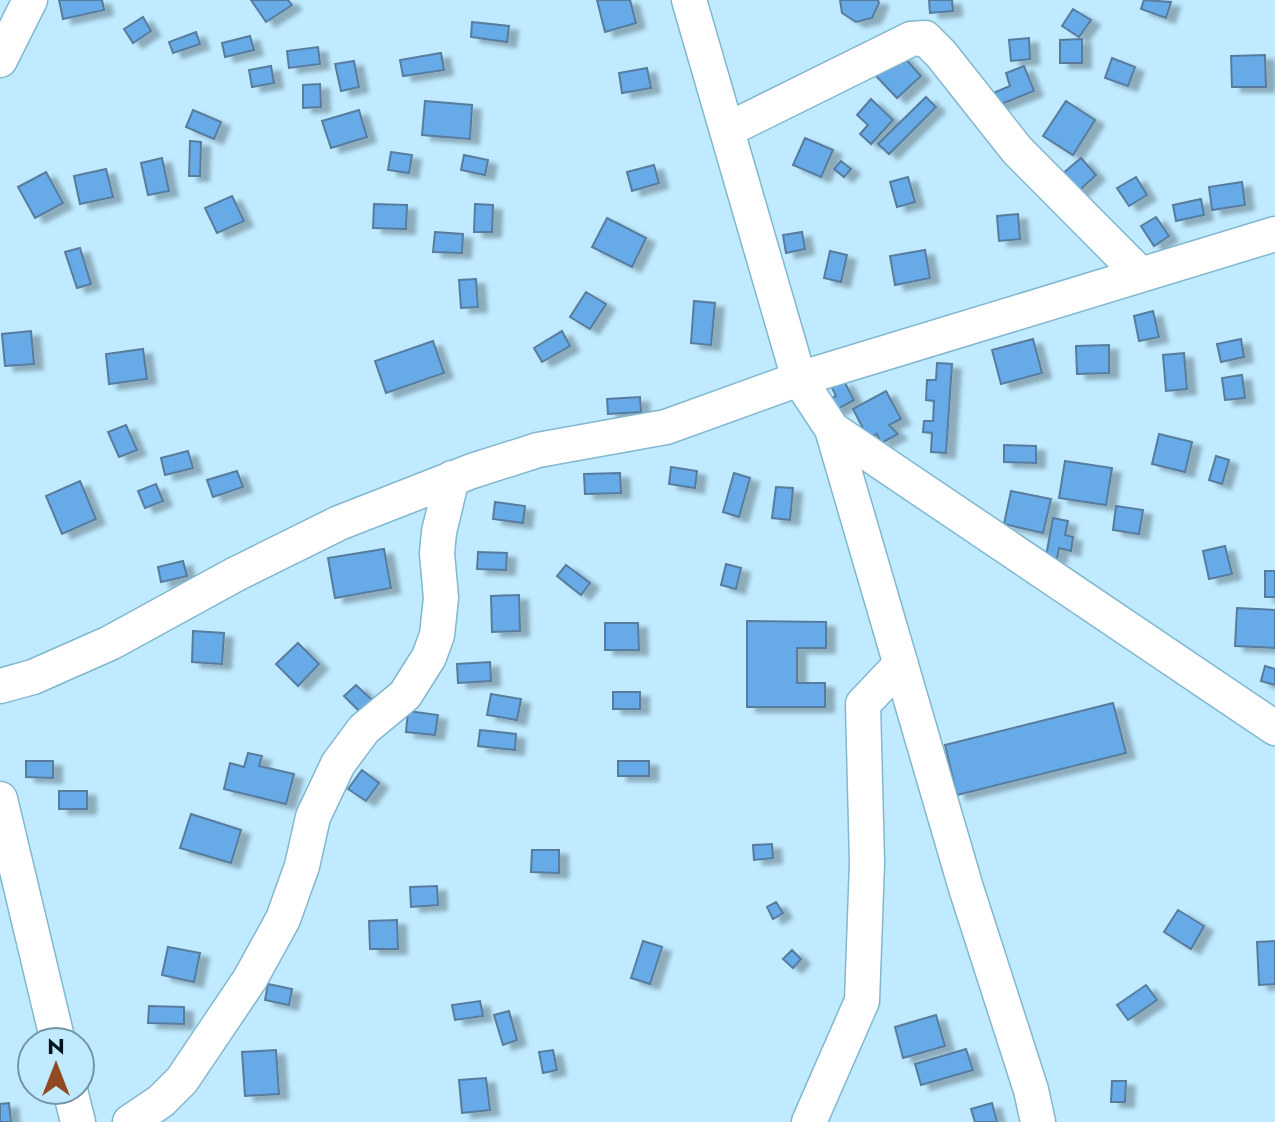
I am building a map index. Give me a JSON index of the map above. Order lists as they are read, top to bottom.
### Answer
{
  "north": "top"
}
